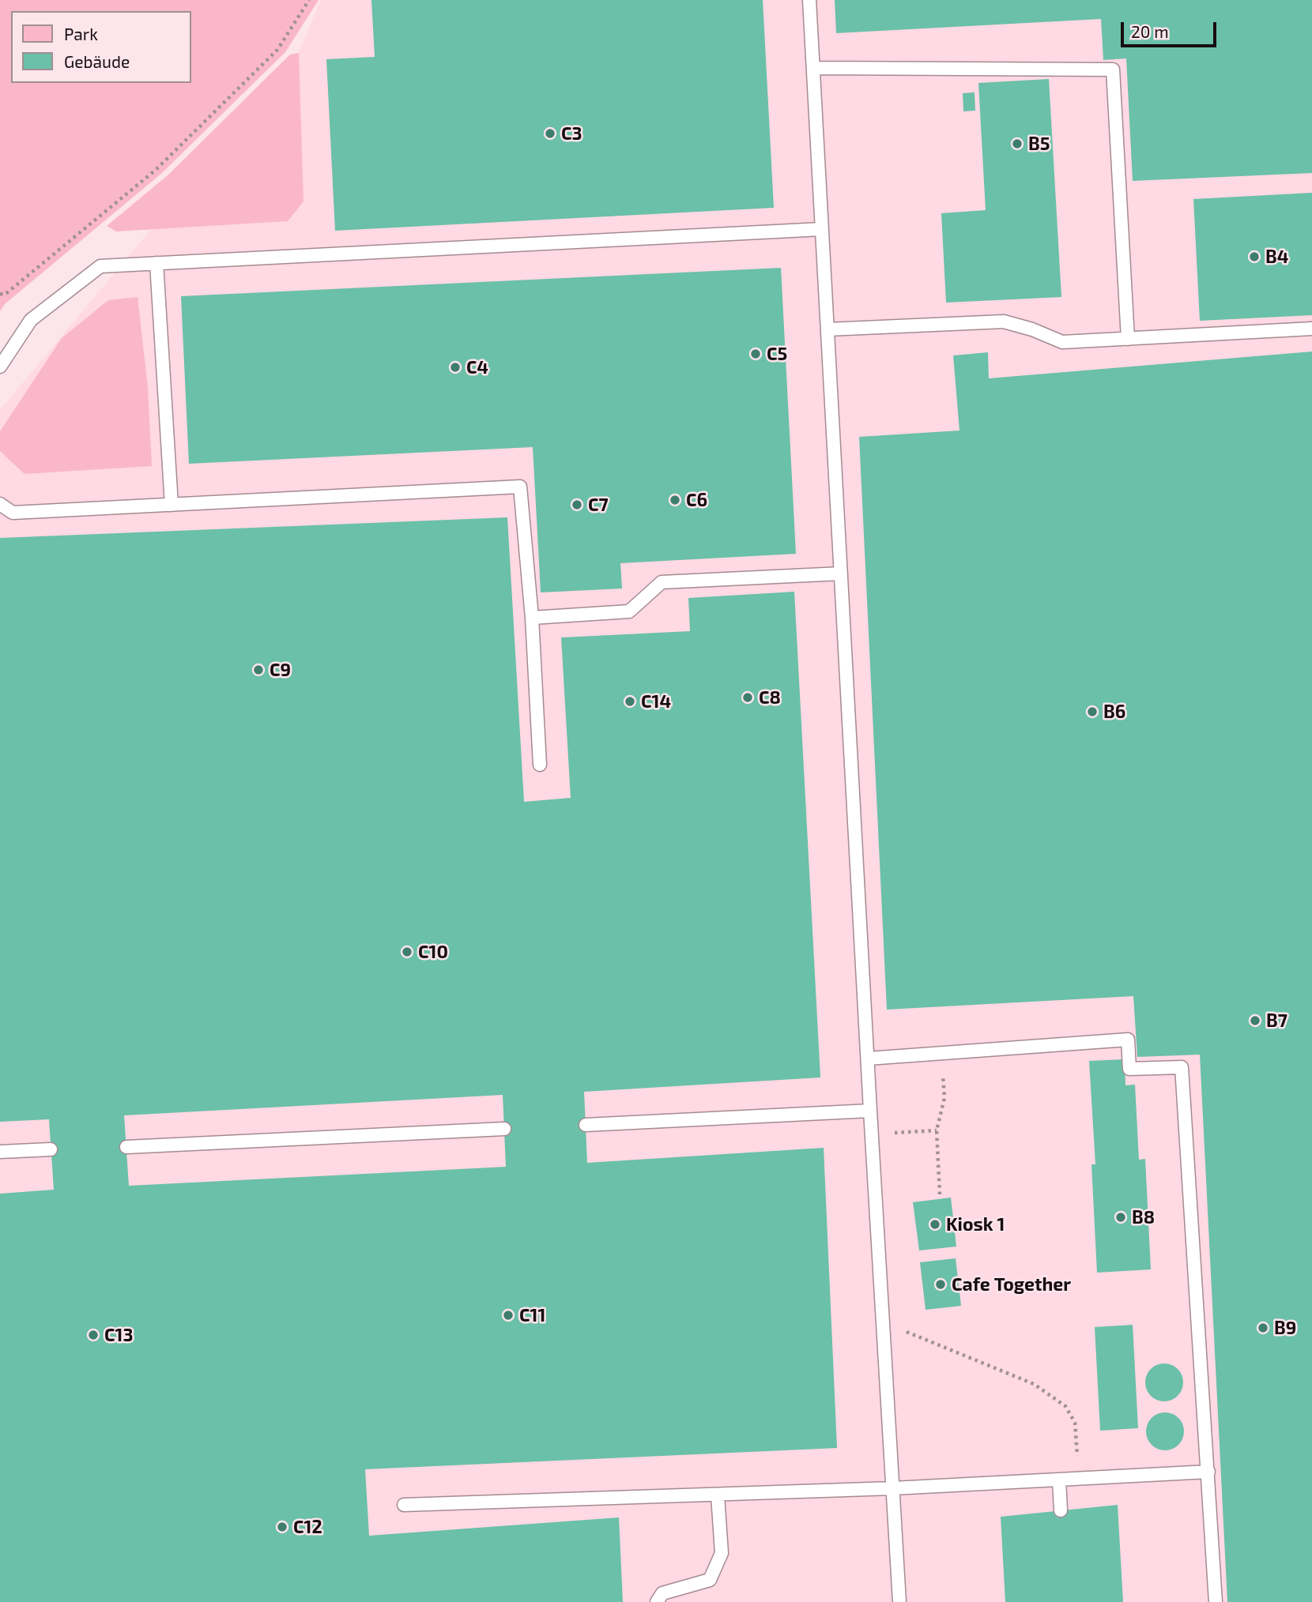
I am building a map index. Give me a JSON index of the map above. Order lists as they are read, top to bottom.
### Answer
{
  "places": [
    "C3",
    "B5",
    "B4",
    "C5",
    "C4",
    "C6",
    "C7",
    "C9",
    "C8",
    "C14",
    "B6",
    "C10",
    "B7",
    "B8",
    "Kiosk 1",
    "Cafe Together",
    "C11",
    "B9",
    "C13",
    "C12"
  ],
  "legend": ["Park", "Gebäude"],
  "scale_bar": "20 m"
}
